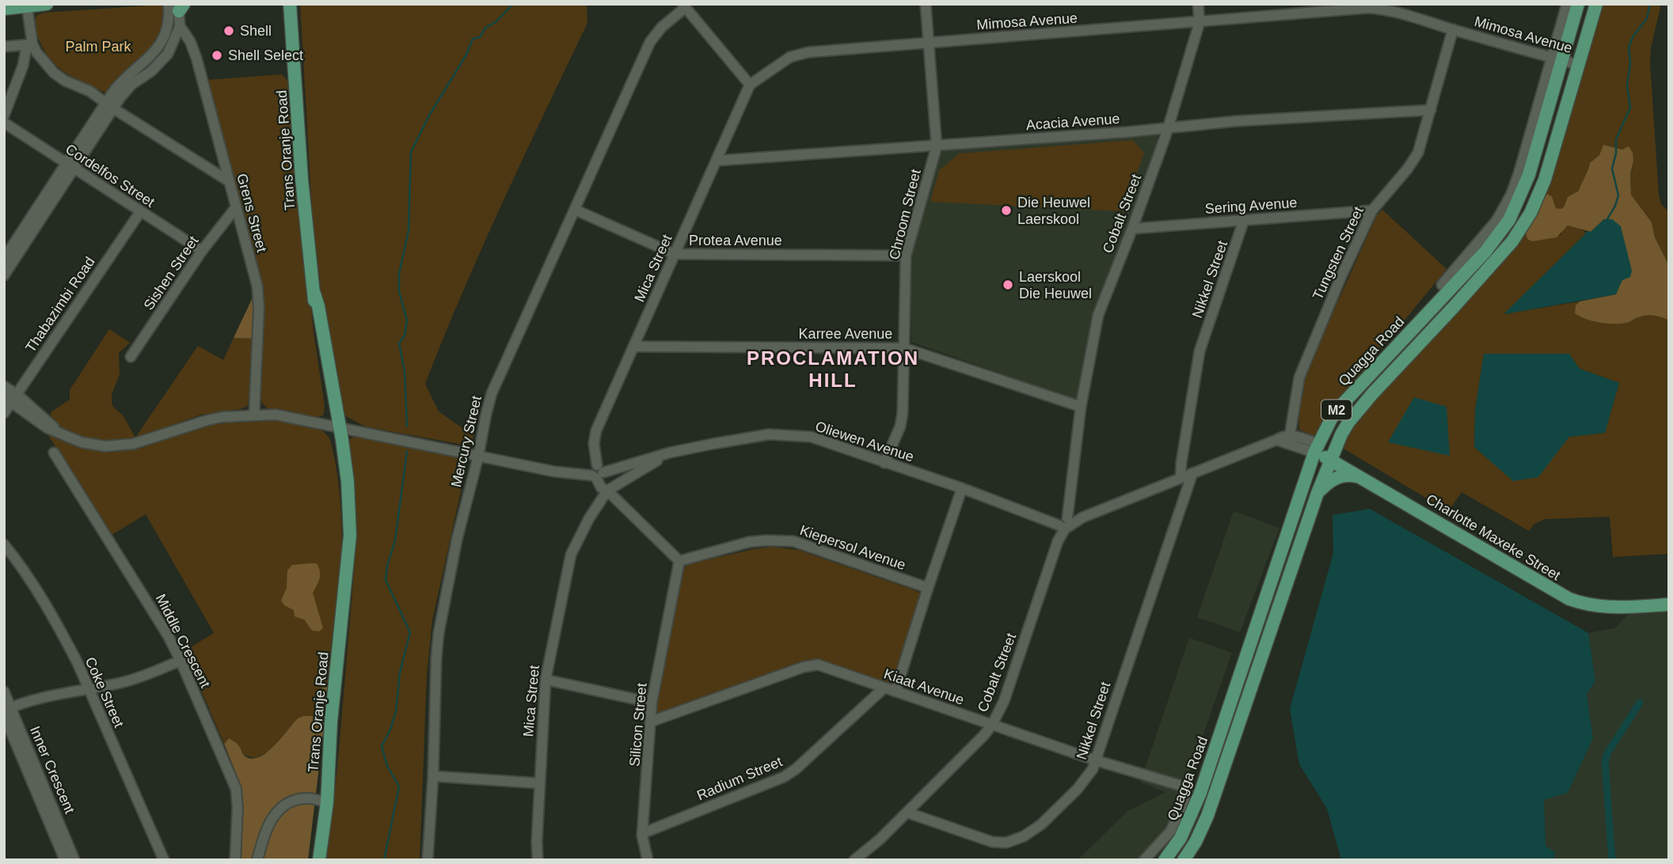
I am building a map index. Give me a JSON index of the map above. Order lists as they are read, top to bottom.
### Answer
{
  "streets": {
    "main road": [
      "Trans Oranje Road",
      "Quagga Road",
      "M2",
      "Charlotte Maxeke Street"
    ],
    "street": [
      "Mimosa Avenue",
      "Acacia Avenue",
      "Cordelfos Street",
      "Sering Avenue",
      "Grens Street",
      "Cobalt Street",
      "Chroom Street",
      "Protea Avenue",
      "Tungsten Street",
      "Mica Street",
      "Sishen Street",
      "Nikkel Street",
      "Thabazimbi Road",
      "Karree Avenue",
      "Mercury Street",
      "Oliewen Avenue",
      "Kiepersol Avenue",
      "Middle Crescent",
      "Kiaat Avenue",
      "Coke Street",
      "Silicon Street",
      "Inner Crescent",
      "Radium Street"
    ]
  },
  "crossings": [
    ["Mimosa Avenue", "Cobalt Street"],
    ["Mimosa Avenue", "Chroom Street"],
    ["Mimosa Avenue", "Tungsten Street"],
    ["Mimosa Avenue", "Mica Street"],
    ["Mimosa Avenue", "Quagga Road"],
    ["Acacia Avenue", "Cobalt Street"],
    ["Acacia Avenue", "Chroom Street"],
    ["Acacia Avenue", "Tungsten Street"],
    ["Acacia Avenue", "Mica Street"],
    ["Trans Oranje Road", "Oliewen Avenue"],
    ["Cordelfos Street", "Sishen Street"],
    ["Cordelfos Street", "Thabazimbi Road"],
    ["Sering Avenue", "Cobalt Street"],
    ["Sering Avenue", "Tungsten Street"],
    ["Sering Avenue", "Nikkel Street"],
    ["Grens Street", "Sishen Street"],
    ["Cobalt Street", "Nikkel Street"],
    ["Cobalt Street", "Karree Avenue"],
    ["Cobalt Street", "Oliewen Avenue"],
    ["Cobalt Street", "Kiaat Avenue"],
    ["Chroom Street", "Protea Avenue"],
    ["Chroom Street", "Karree Avenue"],
    ["Chroom Street", "Oliewen Avenue"],
    ["Protea Avenue", "Mica Street"],
    ["Protea Avenue", "Mercury Street"],
    ["Tungsten Street", "Oliewen Avenue"],
    ["Mica Street", "Karree Avenue"],
    ["Mica Street", "Oliewen Avenue"],
    ["Nikkel Street", "Oliewen Avenue"],
    ["Nikkel Street", "Kiaat Avenue"],
    ["Quagga Road", "Charlotte Maxeke Street"],
    ["Mercury Street", "Oliewen Avenue"],
    ["Kiepersol Avenue", "Silicon Street"],
    ["Kiaat Avenue", "Silicon Street"],
    ["Kiaat Avenue", "Radium Street"],
    ["Silicon Street", "Radium Street"]
  ],
  "districts": ["PROCLAMATION HILL"],
  "parks": ["Palm Park"],
  "places": [
    "Shell",
    "Shell Select",
    "Die Heuwel Laerskool",
    "Laerskool Die Heuwel"
  ]
}
